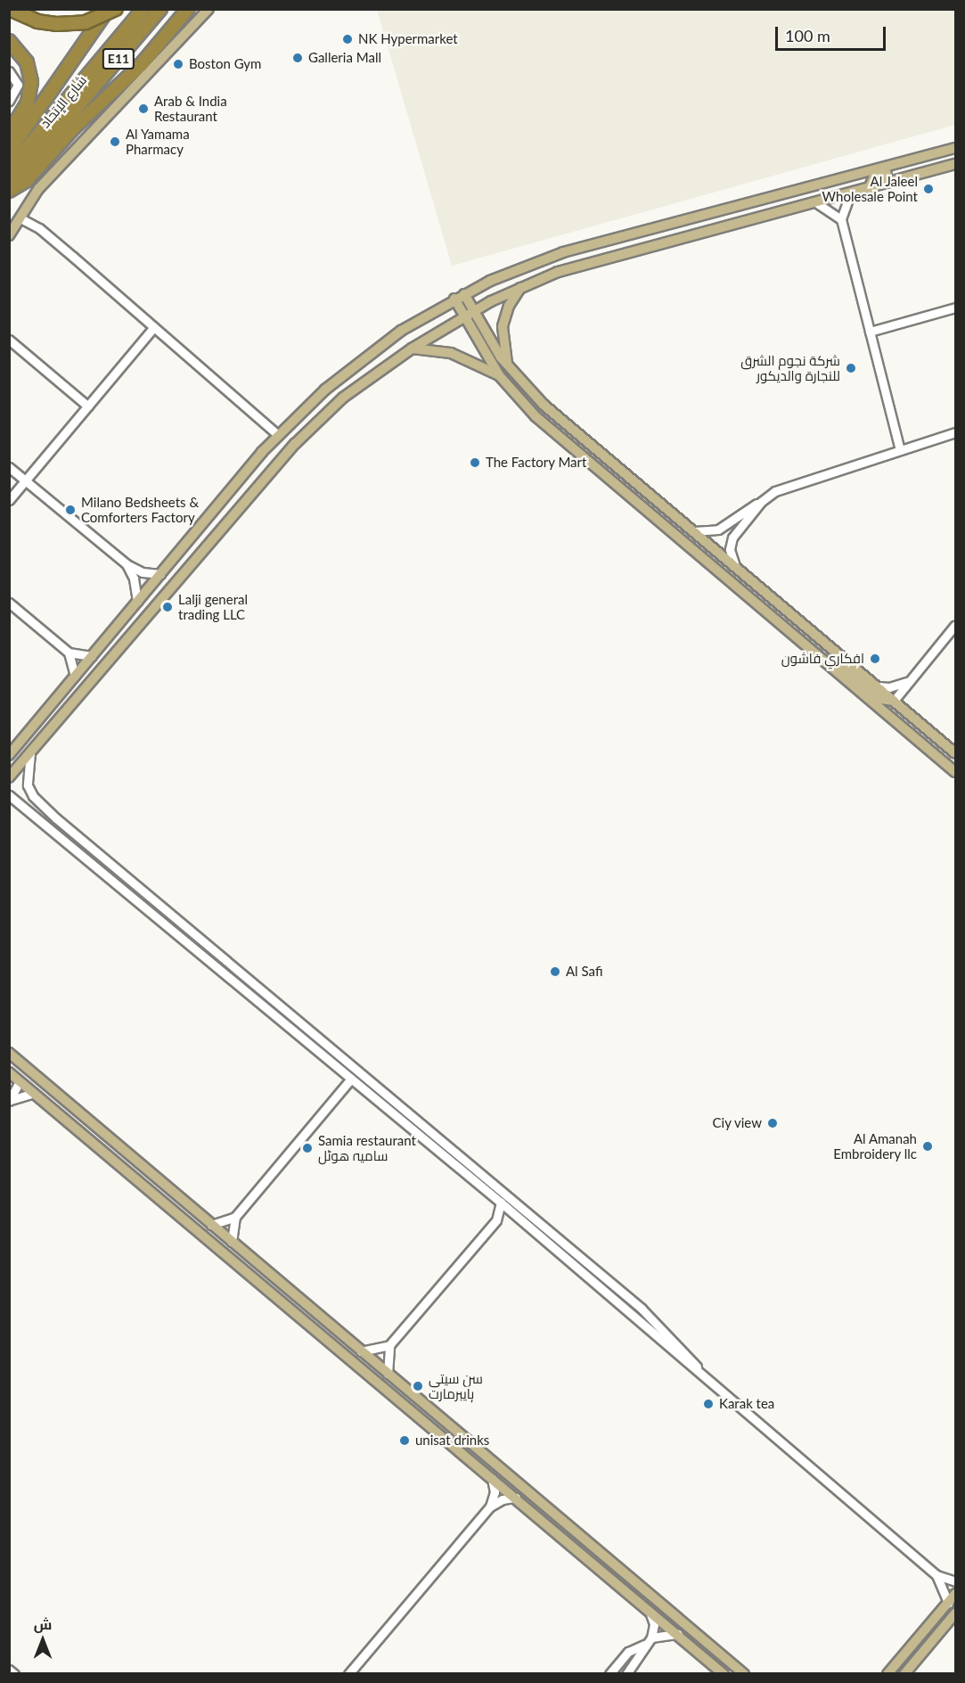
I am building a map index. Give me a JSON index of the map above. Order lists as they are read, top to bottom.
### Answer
{
  "streets": {
    "highway": ["E11", "شارع الإتحاد"]
  },
  "places": [
    "NK Hypermarket",
    "Galleria Mall",
    "Boston Gym",
    "Arab & India Restaurant",
    "Al Yamama Pharmacy",
    "Al Jaleel Wholesale Point",
    "شركة نجوم الشرق للنجارة والديكور",
    "The Factory Mart",
    "Milano Bedsheets & Comforters Factory",
    "Lalji general trading LLC",
    "افكاري فاشون",
    "Al Safi",
    "Ciy view",
    "Al Amanah Embroidery llc",
    "Samia restaurant سامیہ ھوٹل",
    "سن سیتی ہایبرمارت",
    "Karak tea",
    "unisat drinks"
  ],
  "scale_bar": "100 m",
  "north": "top"
}
